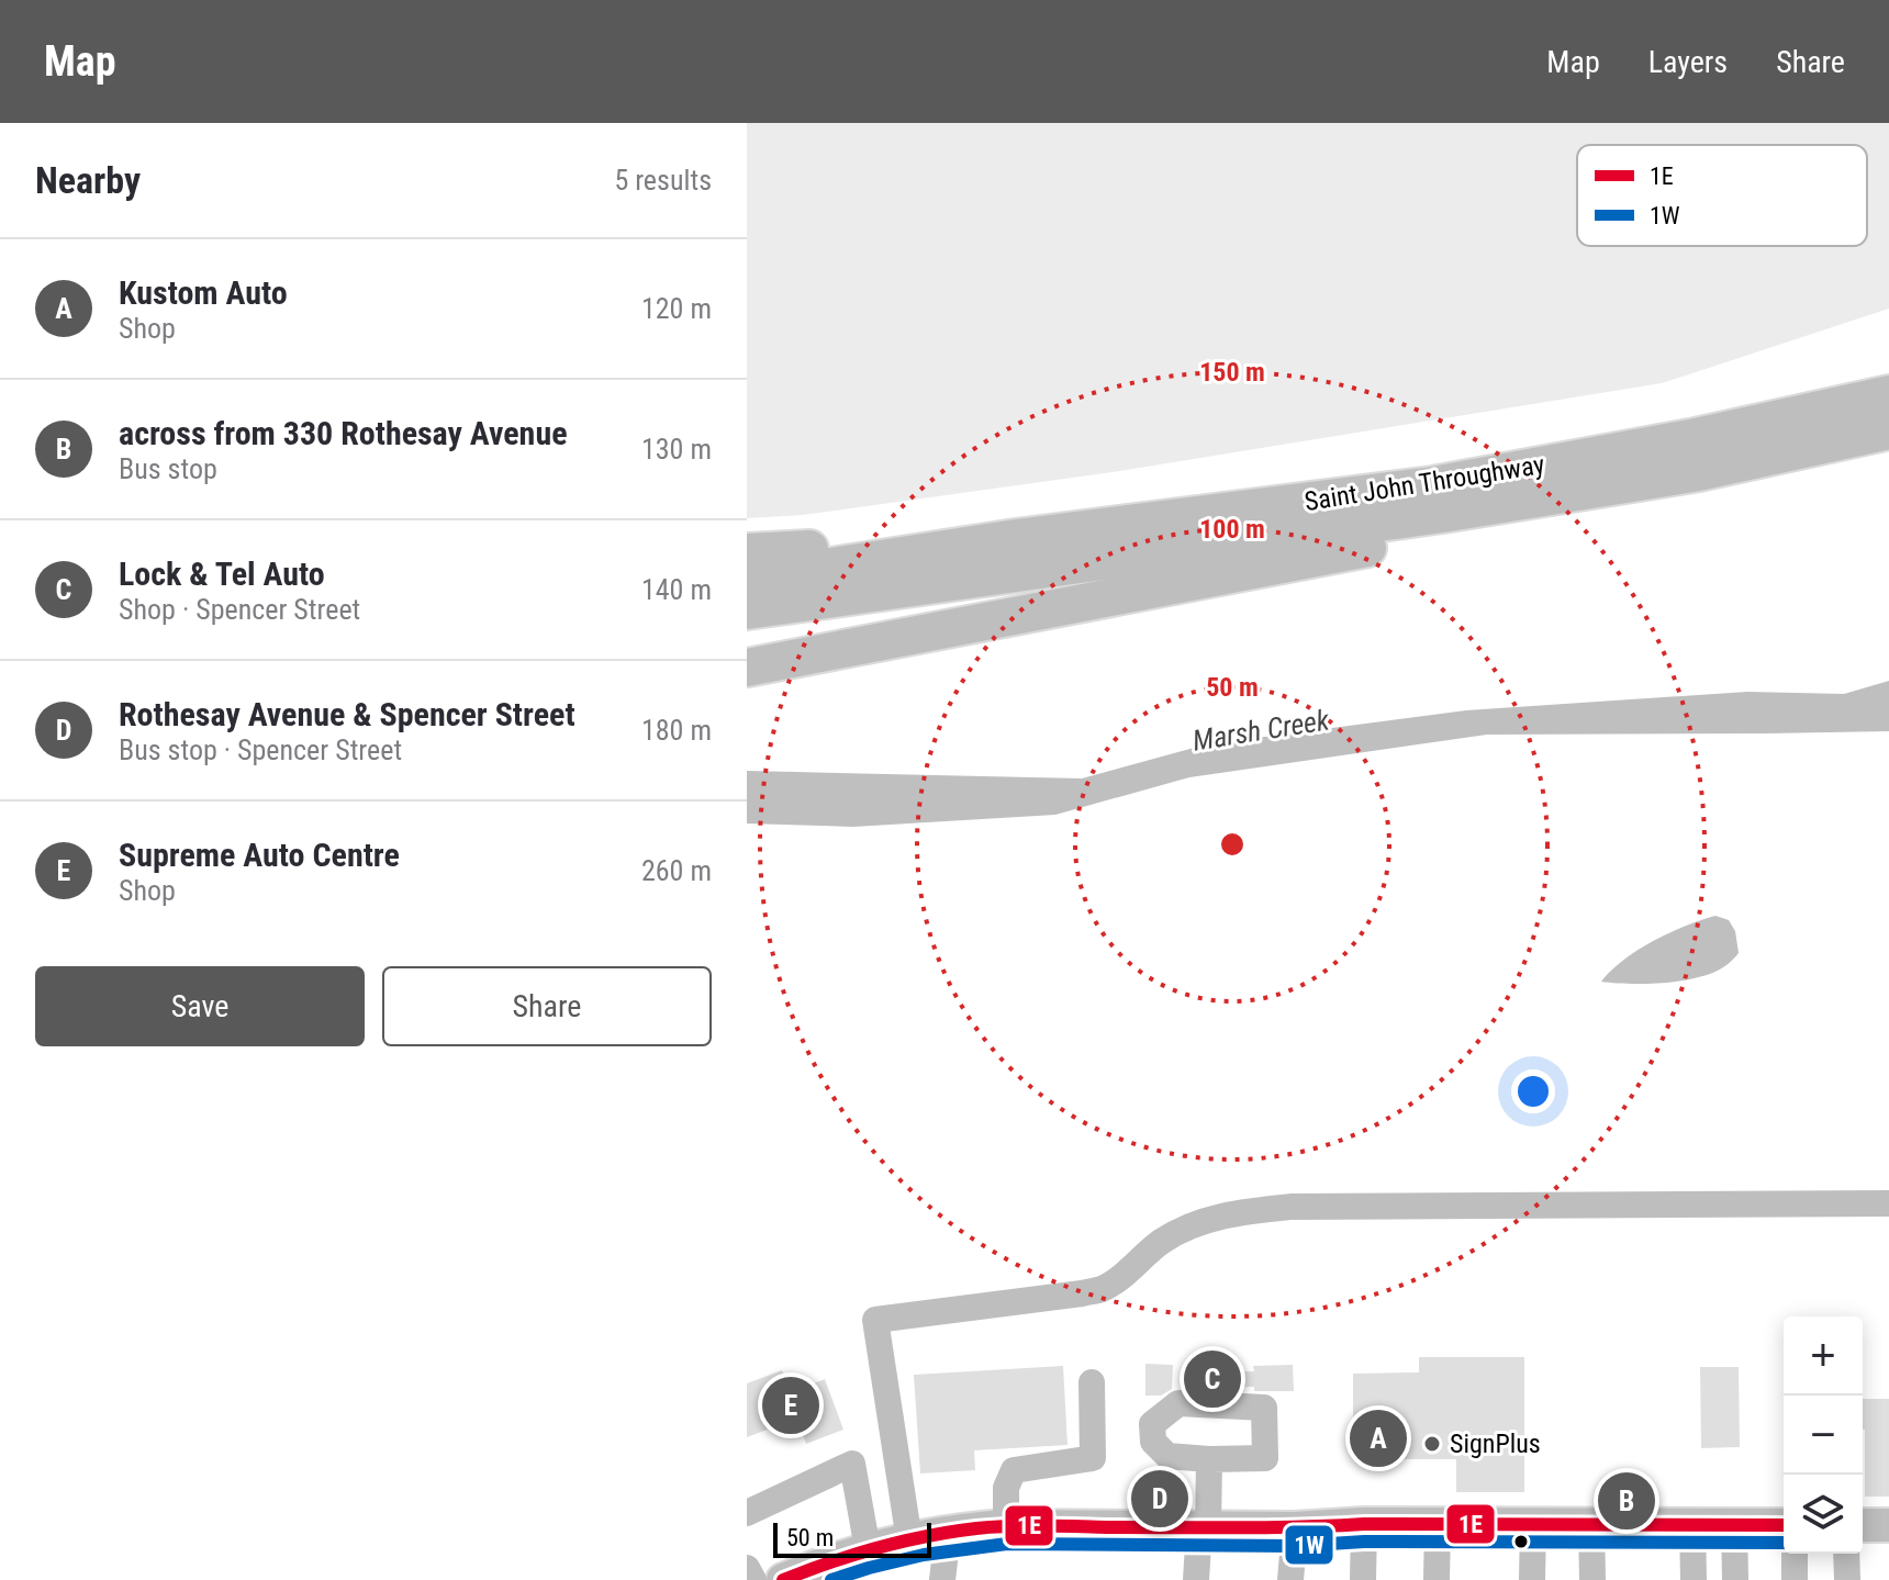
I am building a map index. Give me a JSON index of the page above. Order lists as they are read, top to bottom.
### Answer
{
  "streets": {
    "highway": ["Saint John Throughway"]
  },
  "water": ["Marsh Creek"],
  "places": ["SignPlus"],
  "lines": ["transit line 1E", "transit line 1W"],
  "legend": ["1E", "1W"],
  "scale_bar": "50 m",
  "page": {
    "header": "Map",
    "nav": ["Map", "Layers", "Share"],
    "heading": ["Nearby", "5 results"],
    "list": [
      {
        "mark": "A",
        "name": "Kustom Auto",
        "note": "Shop",
        "value": "120 m"
      },
      {
        "mark": "B",
        "name": "across from 330 Rothesay Avenue",
        "note": "Bus stop",
        "value": "130 m"
      },
      {
        "mark": "C",
        "name": "Lock & Tel Auto",
        "note": "Shop · Spencer Street",
        "value": "140 m"
      },
      {
        "mark": "D",
        "name": "Rothesay Avenue & Spencer Street",
        "note": "Bus stop · Spencer Street",
        "value": "180 m"
      },
      {
        "mark": "E",
        "name": "Supreme Auto Centre",
        "note": "Shop",
        "value": "260 m"
      }
    ],
    "buttons": ["Save", "Share"],
    "map_buttons": ["+", "−"],
    "pins": [
      "C",
      "E",
      "A",
      "D",
      "B"
    ],
    "scale": "50 m"
  },
  "rings": ["150 m", "100 m", "50 m"]
}
